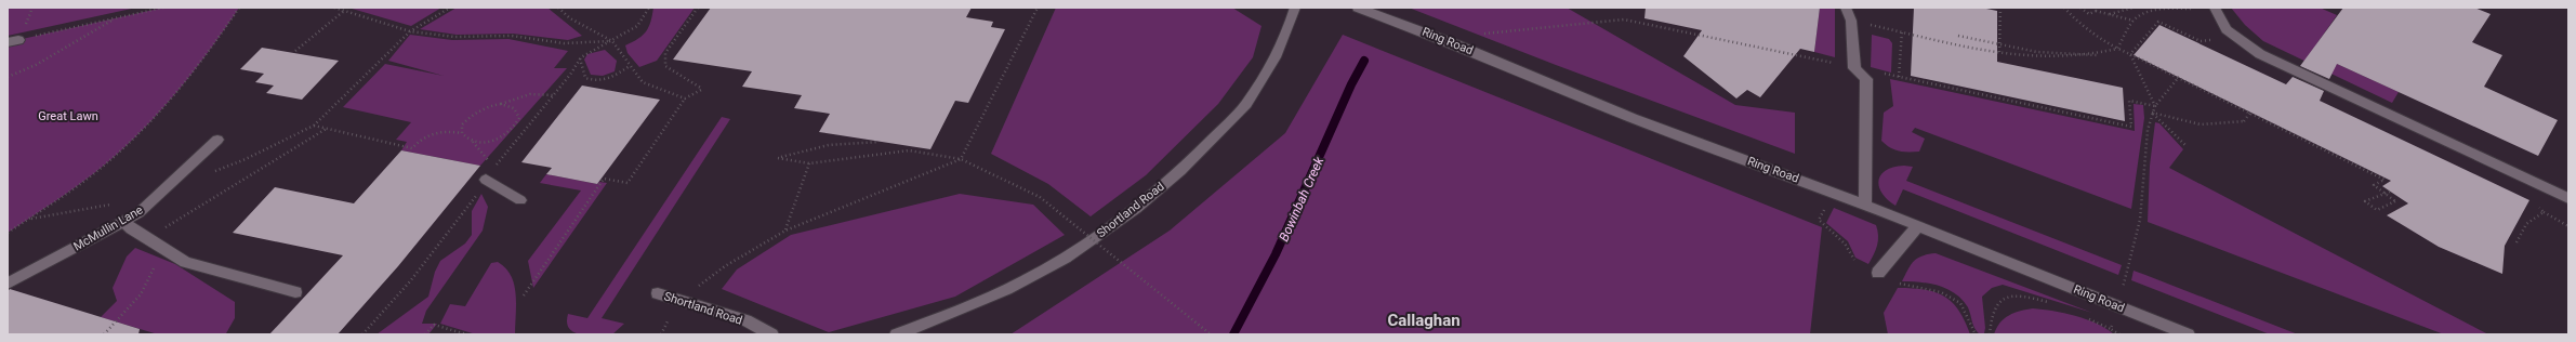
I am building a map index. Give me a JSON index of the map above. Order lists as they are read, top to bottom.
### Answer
{
  "streets": {
    "street": ["Ring Road", "Shortland Road", "McMullin Lane"]
  },
  "districts": ["Callaghan"],
  "water": ["Bowinbah Creek"],
  "parks": ["Great Lawn"]
}
